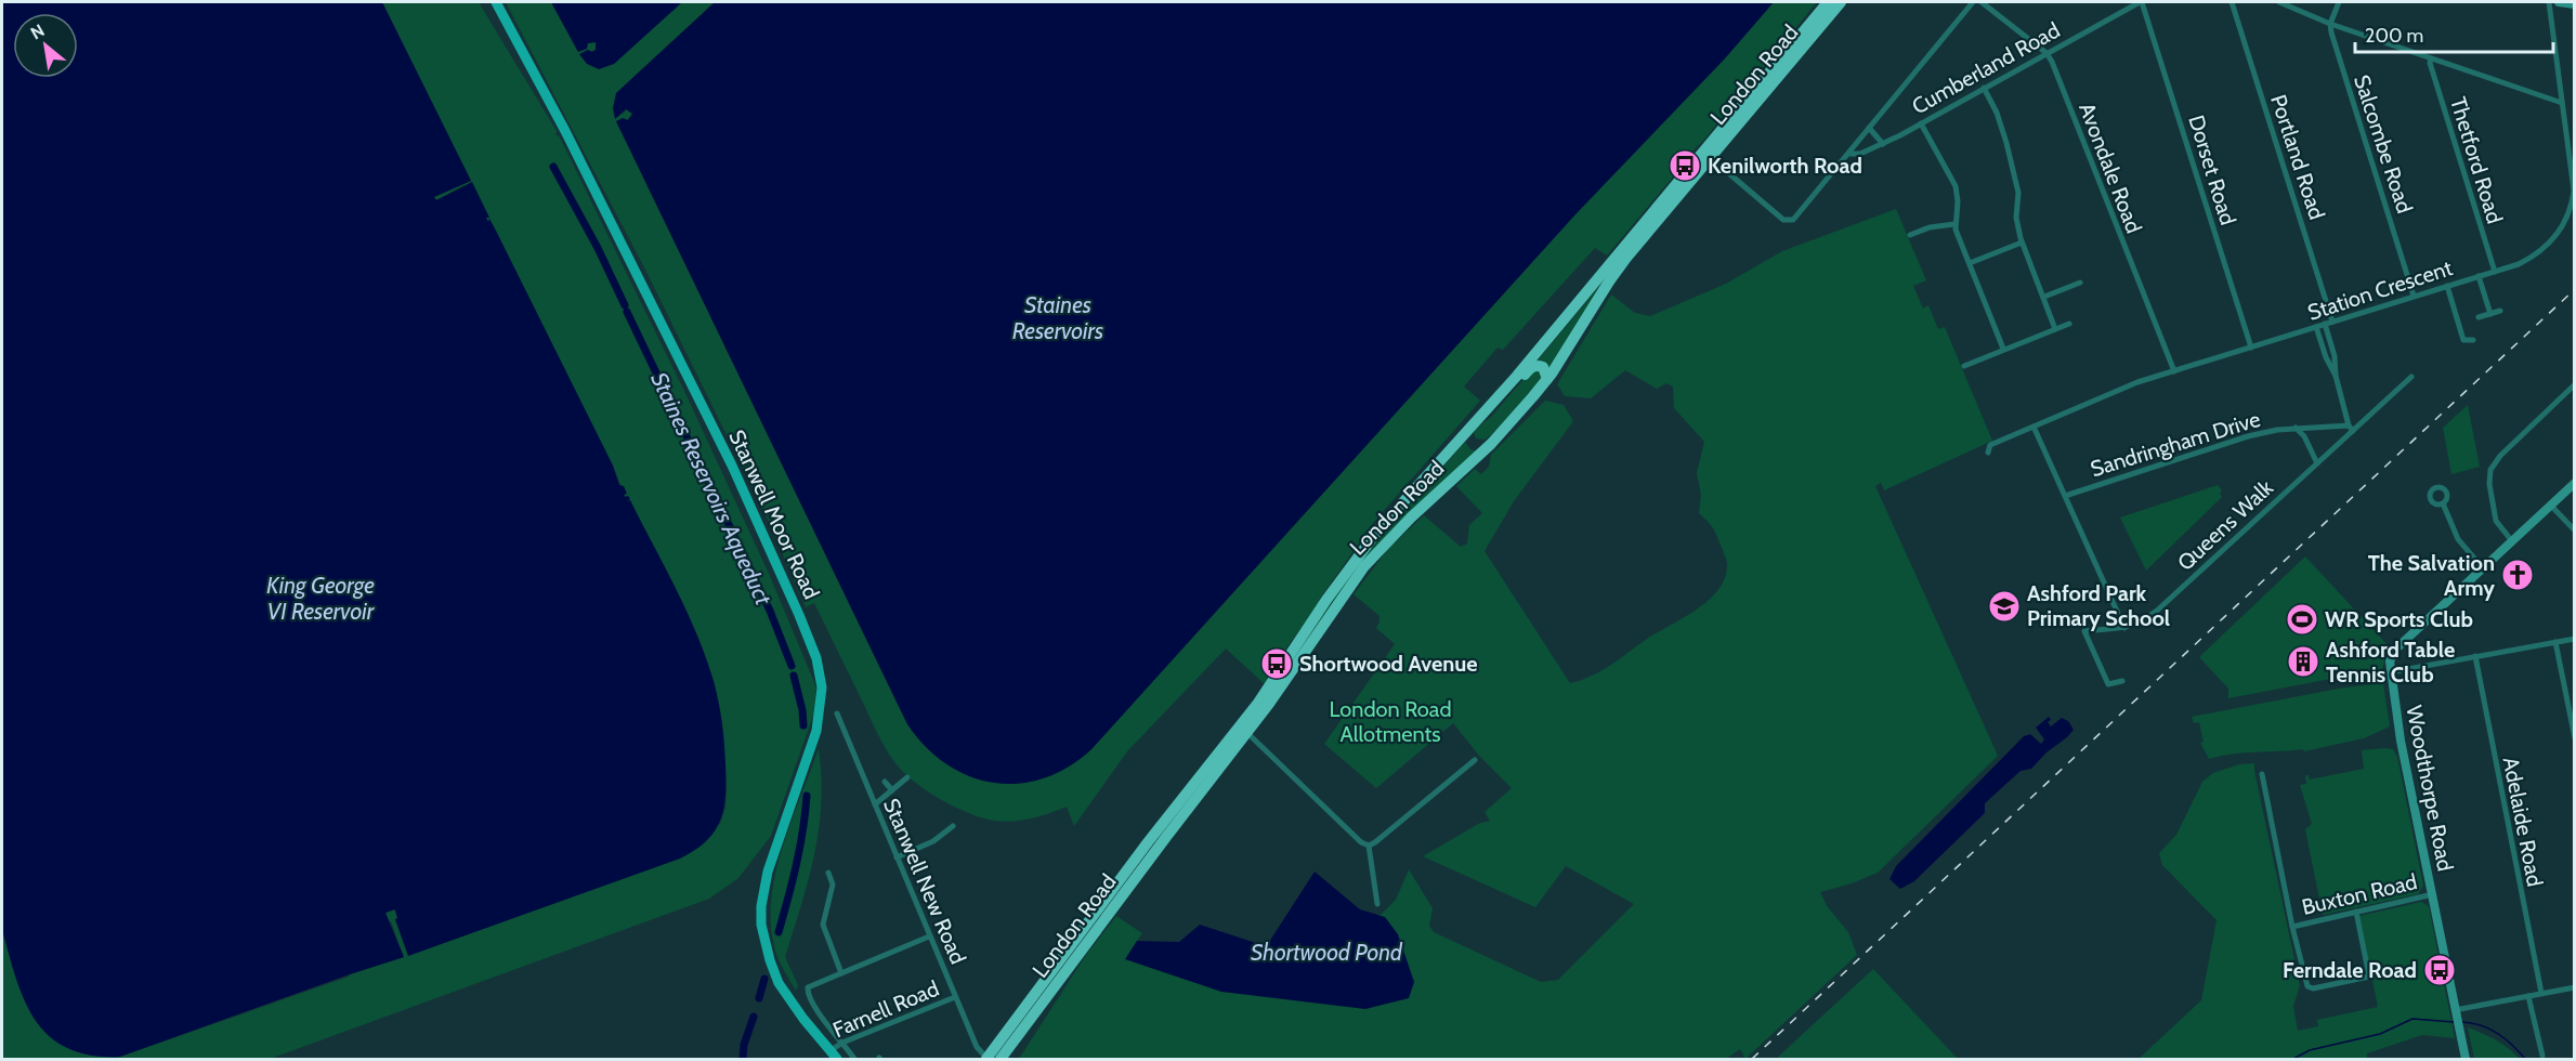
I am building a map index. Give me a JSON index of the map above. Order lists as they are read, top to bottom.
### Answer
{
  "streets": {
    "highway": ["London Road"],
    "main road": ["Stanwell Moor Road"],
    "street": [
      "Cumberland Road",
      "Salcombe Road",
      "Portland Road",
      "Thetford Road",
      "Avondale Road",
      "Dorset Road",
      "Station Crescent",
      "Sandringham Drive",
      "Queens Walk",
      "Woodthorpe Road",
      "Adelaide Road",
      "Stanwell New Road",
      "Buxton Road",
      "Farnell Road"
    ]
  },
  "crossings": [
    ["Cumberland Road", "Avondale Road"],
    ["Cumberland Road", "Dorset Road"],
    ["Salcombe Road", "Station Crescent"],
    ["Portland Road", "Station Crescent"],
    ["Thetford Road", "Station Crescent"],
    ["Avondale Road", "Station Crescent"],
    ["Dorset Road", "Station Crescent"],
    ["Sandringham Drive", "Queens Walk"],
    ["Stanwell Moor Road", "Farnell Road"],
    ["Woodthorpe Road", "Buxton Road"],
    ["Stanwell New Road", "Farnell Road"]
  ],
  "water": [
    "Staines Reservoirs",
    "Staines Reservoirs Aqueduct",
    "King George VI Reservoir",
    "Shortwood Pond"
  ],
  "parks": ["London Road Allotments"],
  "places": {
    "bus stop": ["Kenilworth Road", "Shortwood Avenue", "Ferndale Road"],
    "church": ["The Salvation Army"],
    "school or university": ["Ashford Park Primary School"],
    "sports": ["WR Sports Club"],
    "building": ["Ashford Table Tennis Club"]
  },
  "scale_bar": "200 m",
  "north": "top left"
}
